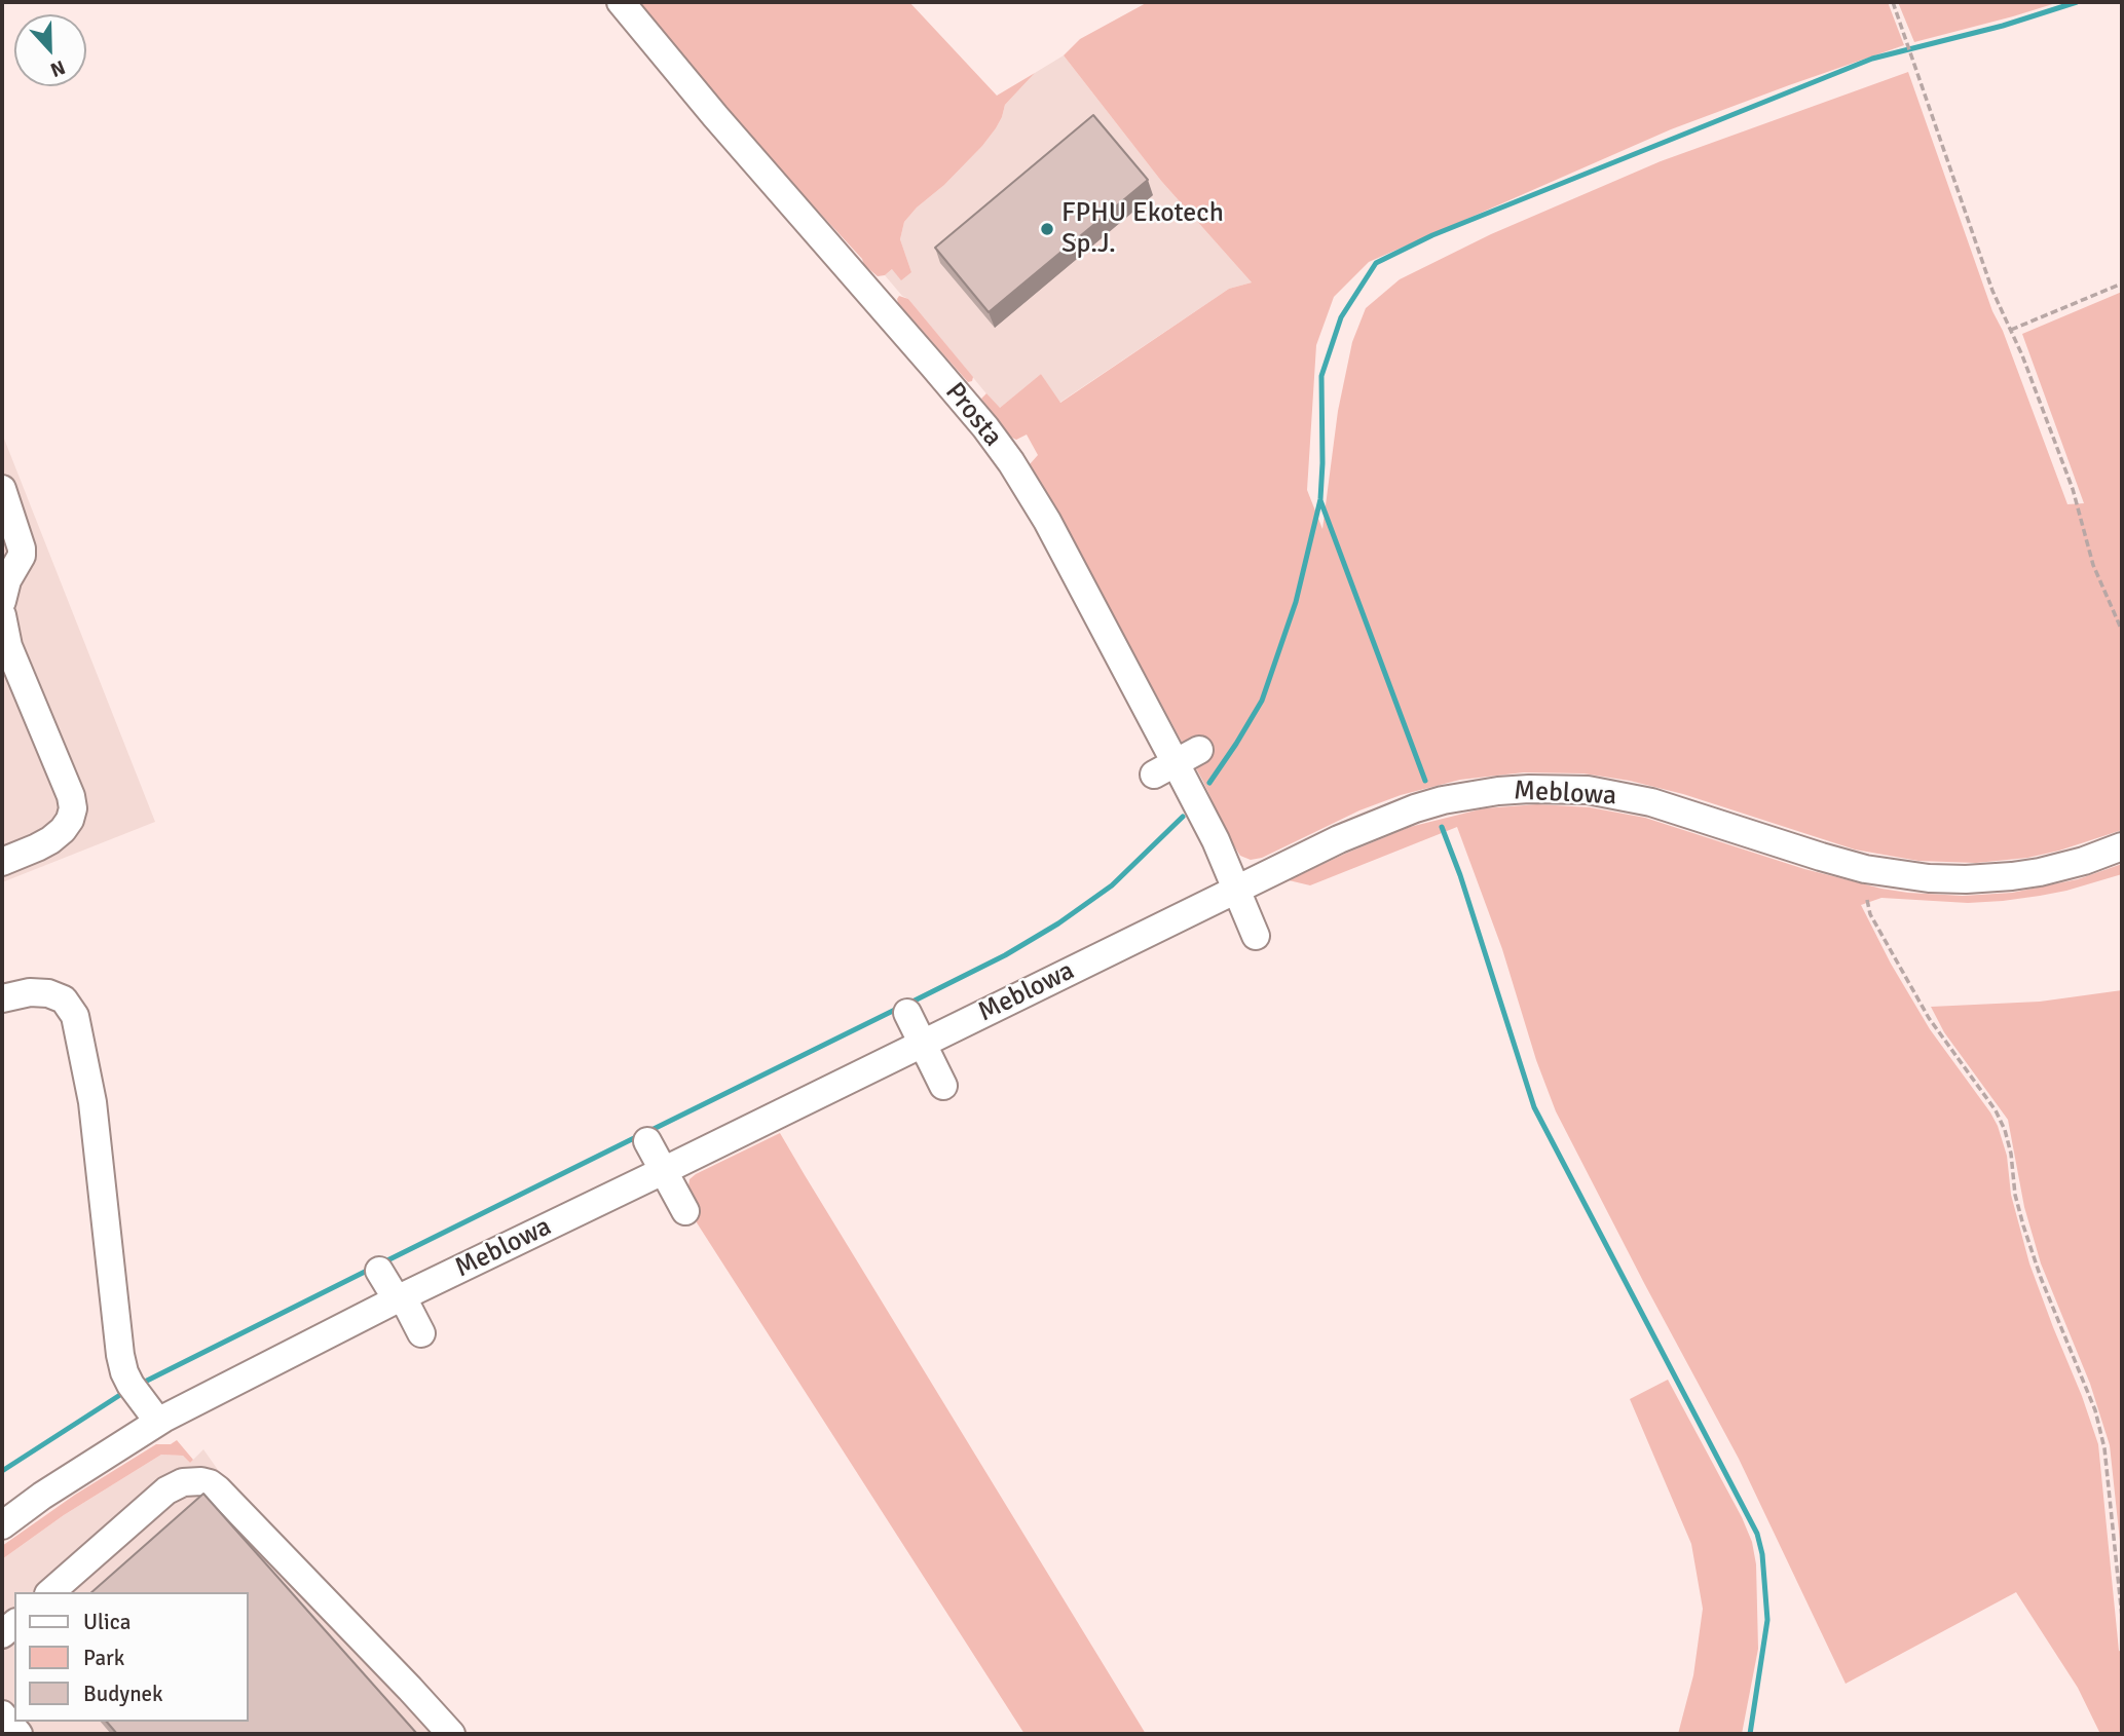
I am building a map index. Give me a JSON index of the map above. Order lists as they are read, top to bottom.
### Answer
{
  "streets": {
    "street": ["Prosta", "Meblowa"]
  },
  "crossings": [
    ["Prosta", "Meblowa"]
  ],
  "places": ["FPHU Ekotech Sp.J."],
  "legend": ["Ulica", "Park", "Budynek"],
  "north": "bottom"
}
